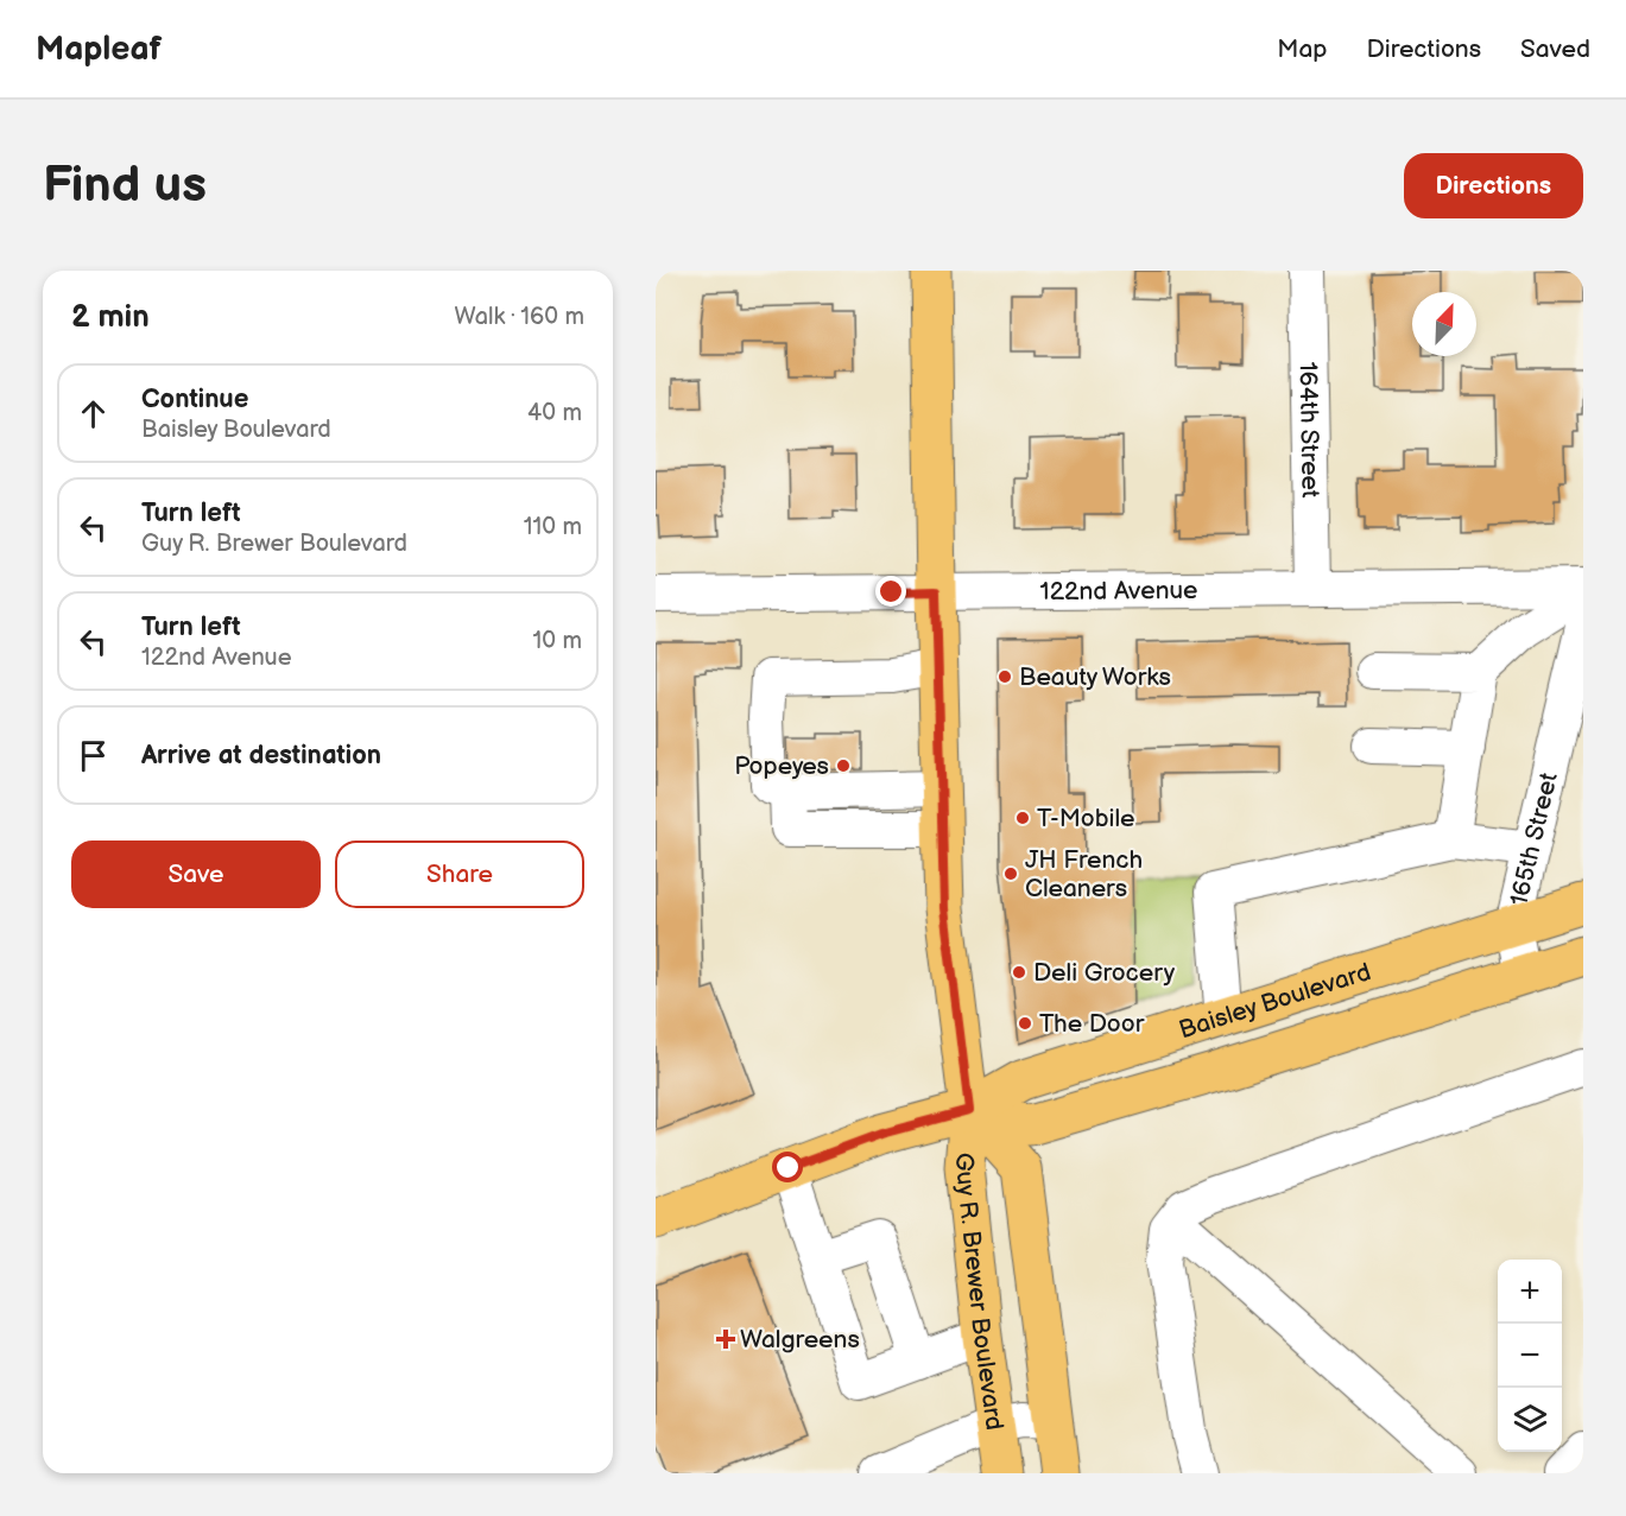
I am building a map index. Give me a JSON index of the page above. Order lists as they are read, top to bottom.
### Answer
{
  "streets": {
    "main road": ["Baisley Boulevard", "Guy R. Brewer Boulevard"],
    "street": ["164th Street", "122nd Avenue", "165th Street"]
  },
  "crossings": [
    ["164th Street", "122nd Avenue"],
    ["122nd Avenue", "Guy R. Brewer Boulevard"],
    ["165th Street", "Baisley Boulevard"],
    ["Baisley Boulevard", "Guy R. Brewer Boulevard"]
  ],
  "places": {
    "other": [
      "Beauty Works",
      "Popeyes",
      "T-Mobile",
      "JH French Cleaners",
      "Deli Grocery",
      "The Door"
    ],
    "health": ["Walgreens"]
  },
  "north": "top right",
  "page": {
    "header": "Mapleaf",
    "nav": ["Map", "Directions", "Saved"],
    "buttons": [
      "Directions",
      ["Save", "Share"]
    ],
    "title": "Find us",
    "heading": ["2 min", "Walk · 160 m"],
    "list": [
      ["Continue", "Baisley Boulevard", "40 m"],
      ["Turn left", "Guy R. Brewer Boulevard", "110 m"],
      ["Turn left", "122nd Avenue", "10 m"],
      "Arrive at destination"
    ],
    "map_buttons": ["+", "−"]
  }
}
